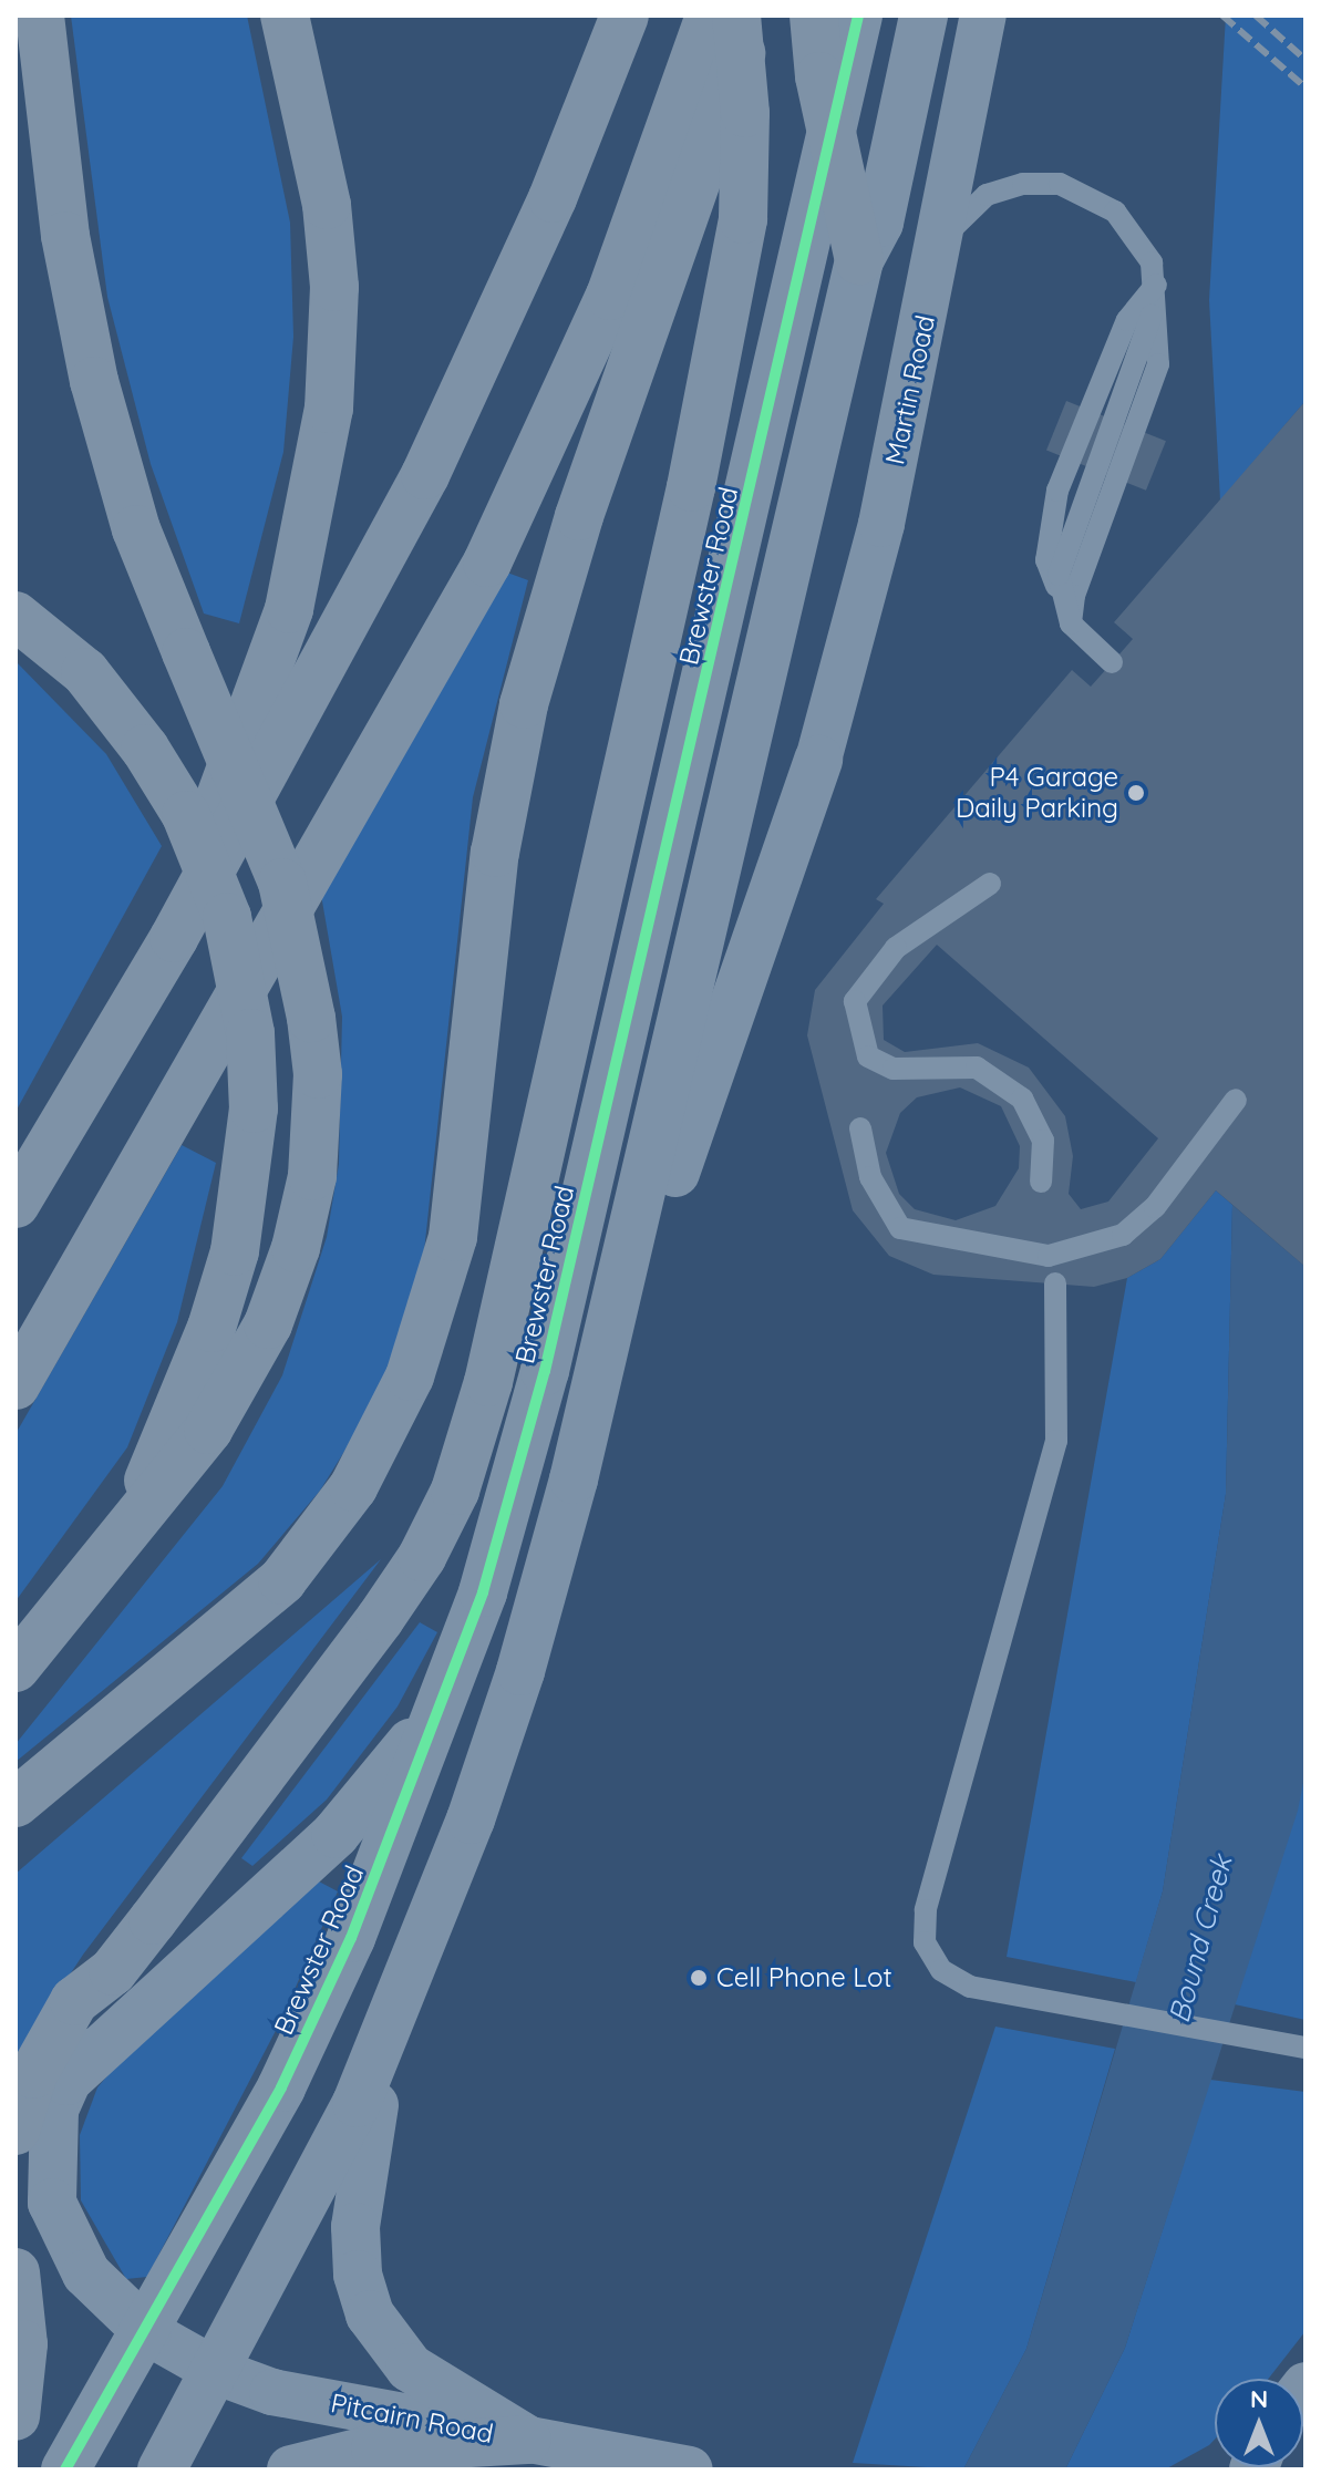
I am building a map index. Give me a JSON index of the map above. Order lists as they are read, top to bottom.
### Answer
{
  "streets": {
    "street": ["Martin Road", "Brewster Road", "Pitcairn Road"]
  },
  "crossings": [
    ["Brewster Road", "Pitcairn Road"]
  ],
  "water": ["Bound Creek"],
  "places": ["P4 Garage Daily Parking", "Cell Phone Lot"],
  "north": "top"
}
